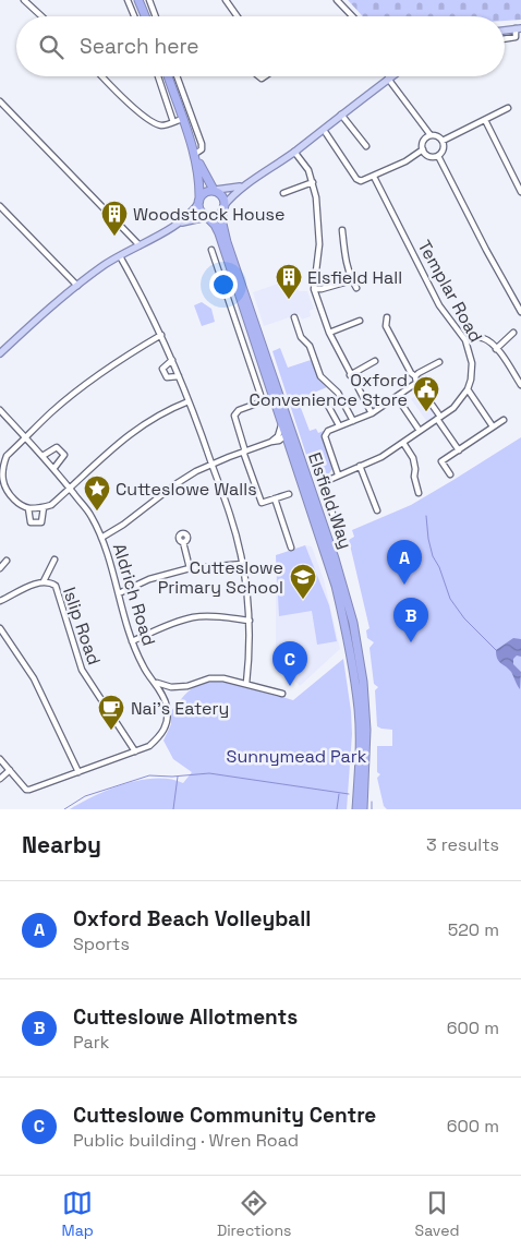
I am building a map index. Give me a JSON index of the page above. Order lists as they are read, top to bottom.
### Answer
{
  "streets": {
    "highway": ["Elsfield Way"],
    "street": ["Templar Road", "Aldrich Road", "Islip Road"]
  },
  "crossings": [
    ["Aldrich Road", "Islip Road"]
  ],
  "parks": ["Sunnymead Park"],
  "places": {
    "building": ["Woodstock House", "Elsfield Hall"],
    "public building": ["Oxford Convenience Store"],
    "place": ["Cutteslowe Walls"],
    "school or university": ["Cutteslowe Primary School"],
    "cafe": ["Nai's Eatery"]
  },
  "page": {
    "search": "Search here",
    "pins": ["A", "B", "C"],
    "heading": ["Nearby", "3 results"],
    "list": [
      {
        "mark": "A",
        "name": "Oxford Beach Volleyball",
        "note": "Sports",
        "value": "520 m"
      },
      {
        "mark": "B",
        "name": "Cutteslowe Allotments",
        "note": "Park",
        "value": "600 m"
      },
      {
        "mark": "C",
        "name": "Cutteslowe Community Centre",
        "note": "Public building · Wren Road",
        "value": "600 m"
      }
    ],
    "nav": ["Map", "Directions", "Saved"]
  }
}
